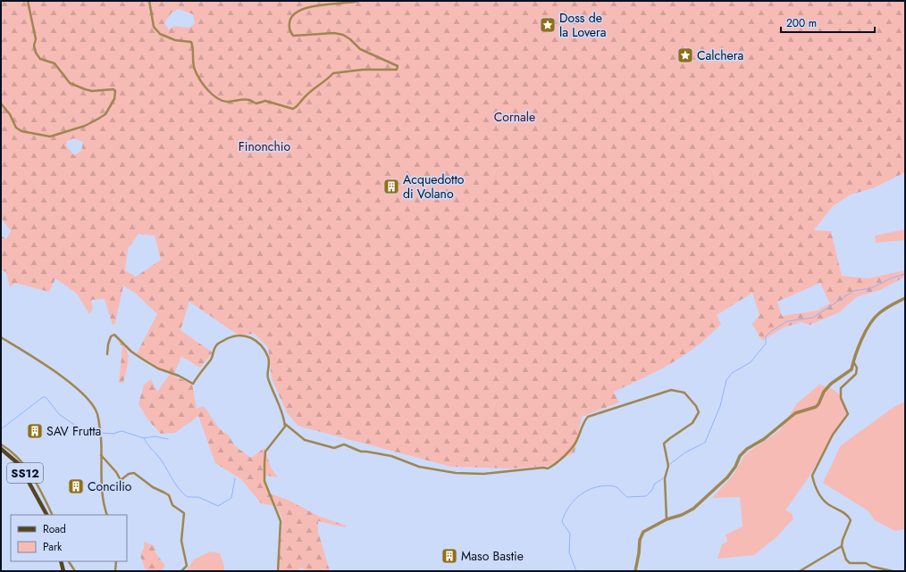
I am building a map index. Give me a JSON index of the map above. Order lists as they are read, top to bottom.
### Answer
{
  "streets": {
    "main road": ["SS12"]
  },
  "parks": ["Cornale", "Finonchio"],
  "places": {
    "place": ["Doss de la Lovera", "Calchera"],
    "building": [
      "Acquedotto di Volano",
      "SAV Frutta",
      "Concilio",
      "Maso Bastie"
    ]
  },
  "legend": ["Road", "Park"],
  "scale_bar": "200 m"
}
